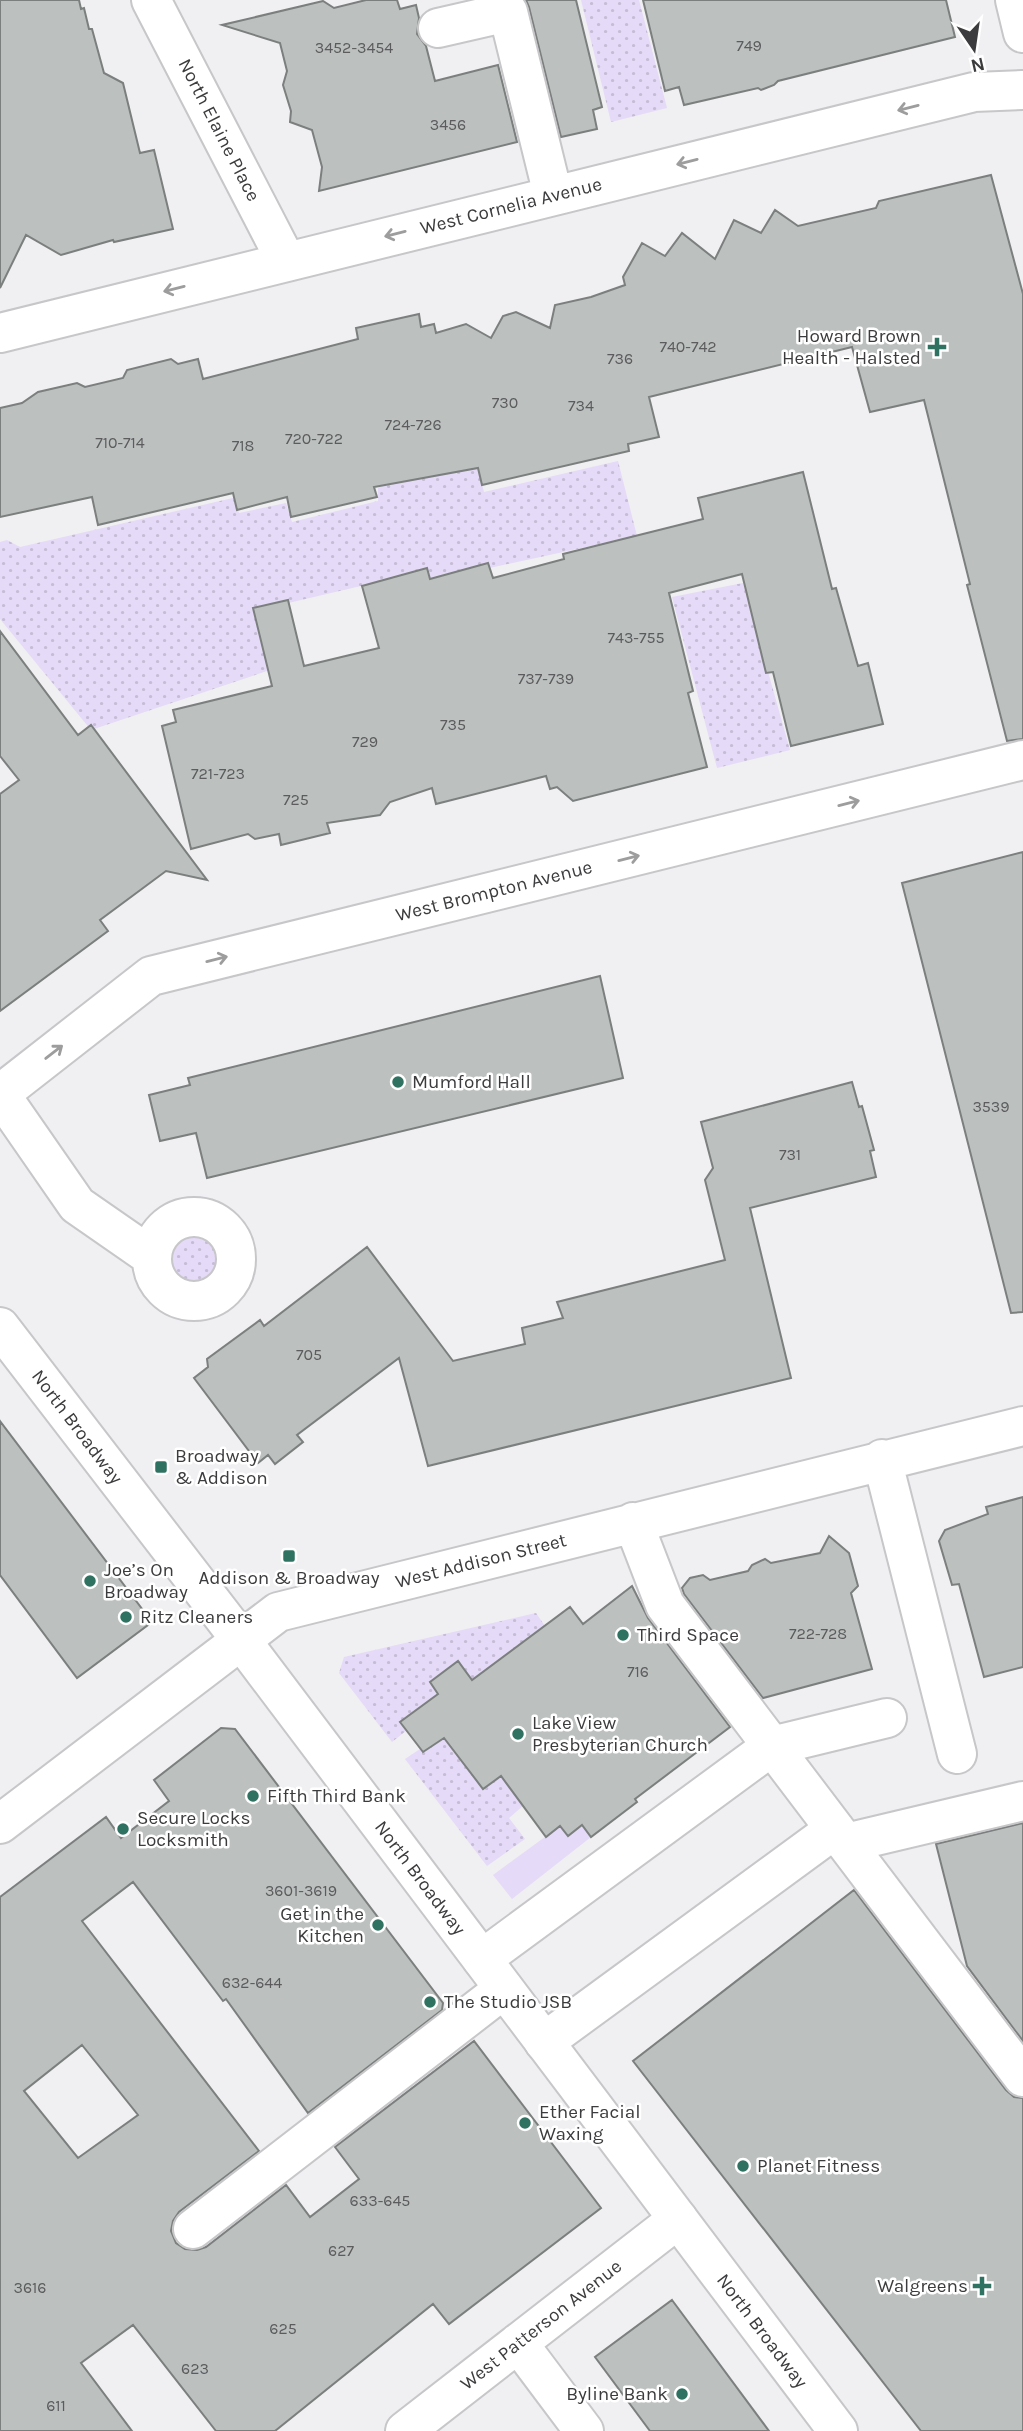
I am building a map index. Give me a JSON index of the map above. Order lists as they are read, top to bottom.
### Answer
{
  "streets": {
    "street": [
      "North Elaine Place",
      "West Cornelia Avenue",
      "West Brompton Avenue",
      "North Broadway",
      "West Addison Street",
      "West Patterson Avenue"
    ]
  },
  "crossings": [
    ["North Elaine Place", "West Cornelia Avenue"],
    ["North Broadway", "West Addison Street"],
    ["North Broadway", "West Patterson Avenue"]
  ],
  "one_way": ["West Cornelia Avenue", "West Brompton Avenue"],
  "places": {
    "health": ["Howard Brown Health - Halsted", "Walgreens"],
    "other": [
      "Mumford Hall",
      "Joe’s On Broadway",
      "Ritz Cleaners",
      "Third Space",
      "Lake View Presbyterian Church",
      "Fifth Third Bank",
      "Secure Locks Locksmith",
      "Get in the Kitchen",
      "The Studio JSB",
      "Ether Facial Waxing",
      "Planet Fitness",
      "Byline Bank"
    ],
    "transit": ["Broadway & Addison", "Addison & Broadway"]
  },
  "house_numbers": [
    "749",
    "3452-3454",
    "3456",
    "740-742",
    "736",
    "730",
    "734",
    "724-726",
    "720-722",
    "710-714",
    "718",
    "743-755",
    "737-739",
    "735",
    "729",
    "721-723",
    "725",
    "3539",
    "731",
    "705",
    "722-728",
    "716",
    "3601-3619",
    "632-644",
    "633-645",
    "627",
    "3616",
    "625",
    "623",
    "611"
  ],
  "north": "bottom"
}
